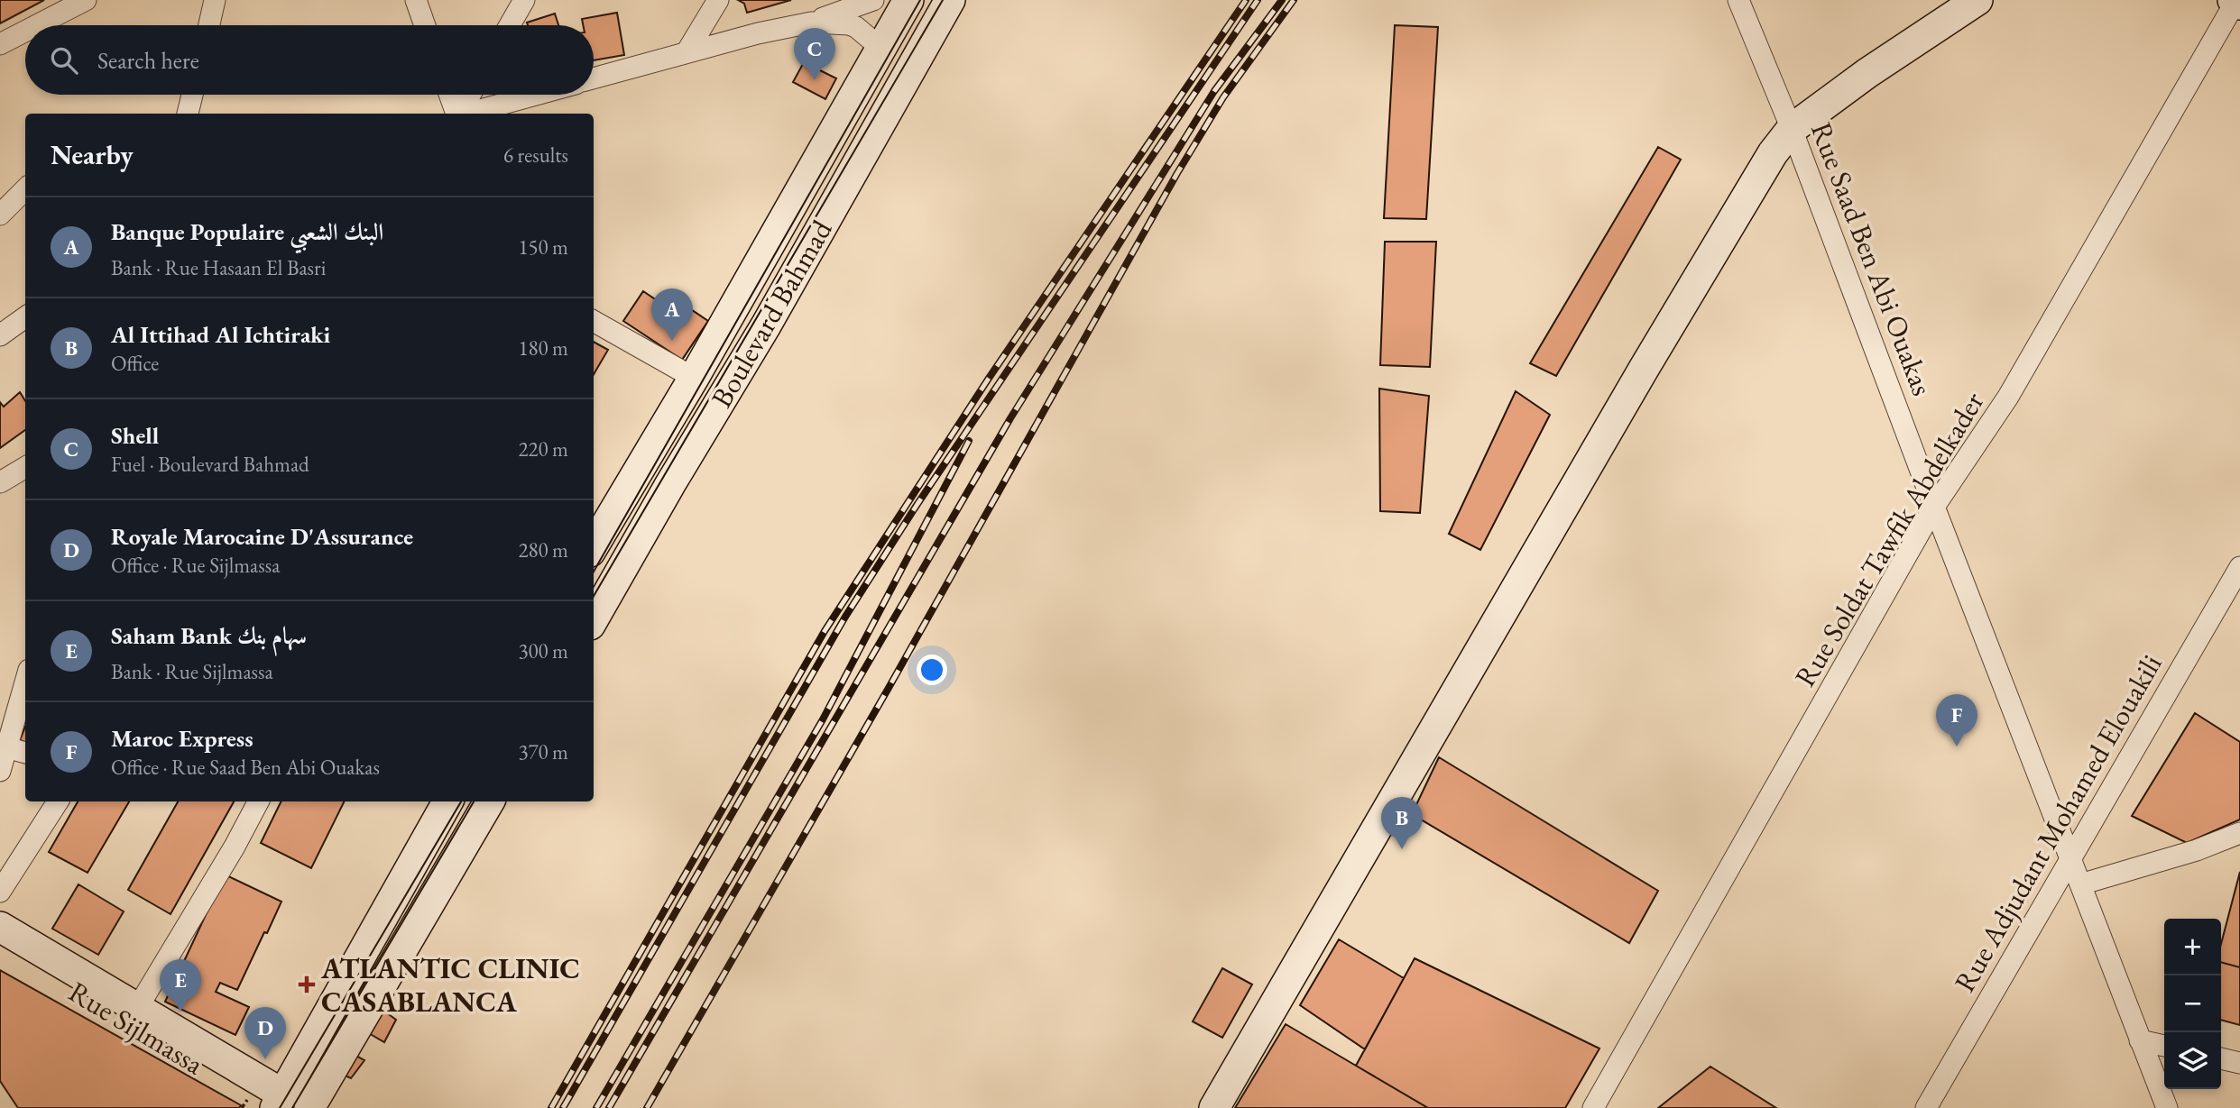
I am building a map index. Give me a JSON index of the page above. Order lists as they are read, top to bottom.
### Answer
{
  "streets": {
    "main road": ["Boulevard Bahmad", "Rue Sijlmassa"],
    "street": ["Rue Saad Ben Abi Ouakas", "Rue Soldat Tawfik Abdelkader", "Rue Adjudant Mohamed Elouakili"]
  },
  "crossings": [
    ["Rue Saad Ben Abi Ouakas", "Rue Soldat Tawfik Abdelkader"],
    ["Rue Saad Ben Abi Ouakas", "Rue Adjudant Mohamed Elouakili"]
  ],
  "places": {
    "health": ["ATLANTIC CLINIC CASABLANCA"]
  },
  "page": {
    "search": "Search here",
    "pins": [
      "C",
      "A",
      "F",
      "B",
      "E",
      "D"
    ],
    "heading": ["Nearby", "6 results"],
    "list": [
      {
        "mark": "A",
        "name": "Banque Populaire البنك الشعبي",
        "note": "Bank · Rue Hasaan El Basri",
        "value": "150 m"
      },
      {
        "mark": "B",
        "name": "Al Ittihad Al Ichtiraki",
        "note": "Office",
        "value": "180 m"
      },
      {
        "mark": "C",
        "name": "Shell",
        "note": "Fuel · Boulevard Bahmad",
        "value": "220 m"
      },
      {
        "mark": "D",
        "name": "Royale Marocaine D'Assurance",
        "note": "Office · Rue Sijlmassa",
        "value": "280 m"
      },
      {
        "mark": "E",
        "name": "Saham Bank سهام بنك",
        "note": "Bank · Rue Sijlmassa",
        "value": "300 m"
      },
      {
        "mark": "F",
        "name": "Maroc Express",
        "note": "Office · Rue Saad Ben Abi Ouakas",
        "value": "370 m"
      }
    ],
    "map_buttons": ["+", "−"]
  }
}
